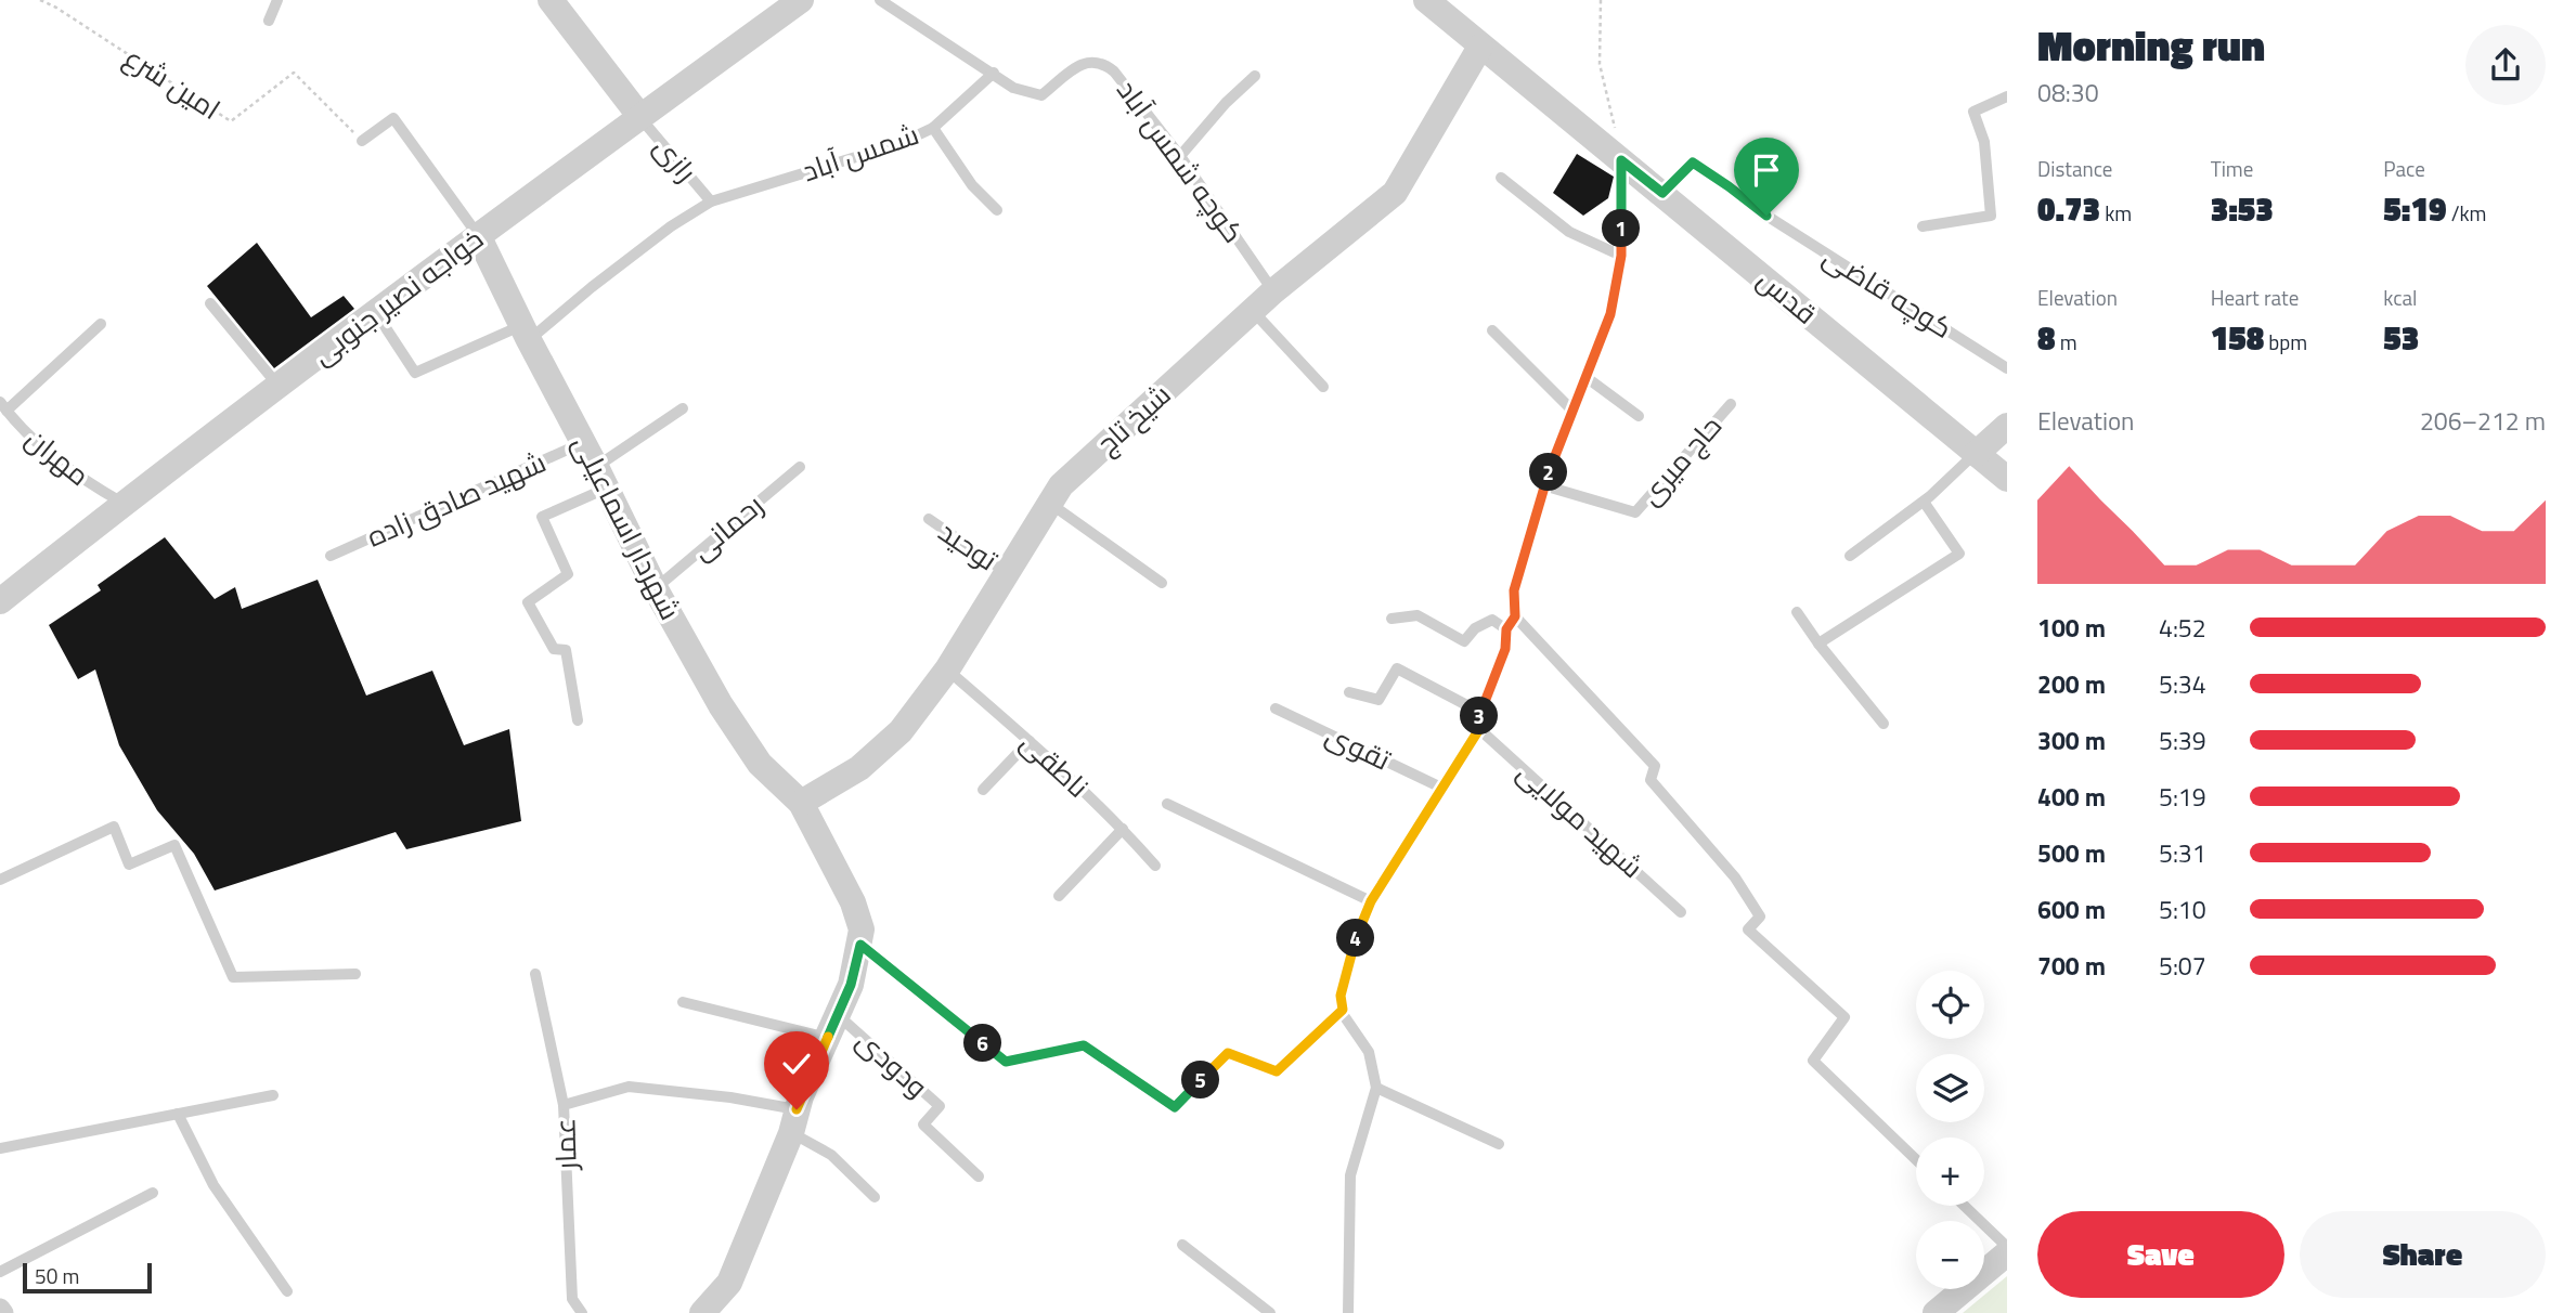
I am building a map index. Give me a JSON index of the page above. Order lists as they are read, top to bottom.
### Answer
{
  "streets": {
    "street": [
      "خواجه نصیر جنوبی",
      "قدس",
      "شیخ تاج",
      "شهردار اسماعیلی"
    ],
    "lane": [
      "شمس آباد",
      "رازی",
      "کوچه شمس آباد",
      "کوچه قاضی",
      "مهران",
      "حاج میری",
      "شهید صادق زاده",
      "رحمانی",
      "توحید",
      "تقوی",
      "ناطقی",
      "شهید مولایی",
      "ودودی",
      "عمار"
    ],
    "path": ["امین شرع"]
  },
  "crossings": [
    ["شمس آباد", "رازی"],
    ["شمس آباد", "کوچه شمس آباد"],
    ["شمس آباد", "خواجه نصیر جنوبی"],
    ["شمس آباد", "شهردار اسماعیلی"],
    ["رازی", "خواجه نصیر جنوبی"],
    ["کوچه شمس آباد", "شیخ تاج"],
    ["کوچه قاضی", "قدس"],
    ["خواجه نصیر جنوبی", "مهران"],
    ["خواجه نصیر جنوبی", "شهردار اسماعیلی"],
    ["قدس", "شیخ تاج"],
    ["شیخ تاج", "شهردار اسماعیلی"],
    ["شیخ تاج", "توحید"],
    ["شیخ تاج", "ناطقی"],
    ["شهید صادق زاده", "شهردار اسماعیلی"],
    ["شهردار اسماعیلی", "رحمانی"]
  ],
  "scale_bar": "50 m",
  "page": {
    "heading": ["Morning run", "08:30"],
    "stats": [
      ["Distance", "0.73 km"],
      ["Time", "3:53"],
      ["Pace", "5:19 /km"],
      ["Elevation", "8 m"],
      ["Heart rate", "158 bpm"],
      ["kcal", "53"]
    ],
    "pins": [
      "1",
      "2",
      "3",
      "4",
      "6",
      "5"
    ],
    "chart": ["Elevation", "206–212 m"],
    "list": [
      {
        "name": "100 m",
        "note": "4:52"
      },
      {
        "name": "200 m",
        "note": "5:34"
      },
      {
        "name": "300 m",
        "note": "5:39"
      },
      {
        "name": "400 m",
        "note": "5:19"
      },
      {
        "name": "500 m",
        "note": "5:31"
      },
      {
        "name": "600 m",
        "note": "5:10"
      },
      {
        "name": "700 m",
        "note": "5:07"
      }
    ],
    "map_buttons": ["+", "−"],
    "buttons": ["Save", "Share"],
    "scale": "50 m"
  }
}
